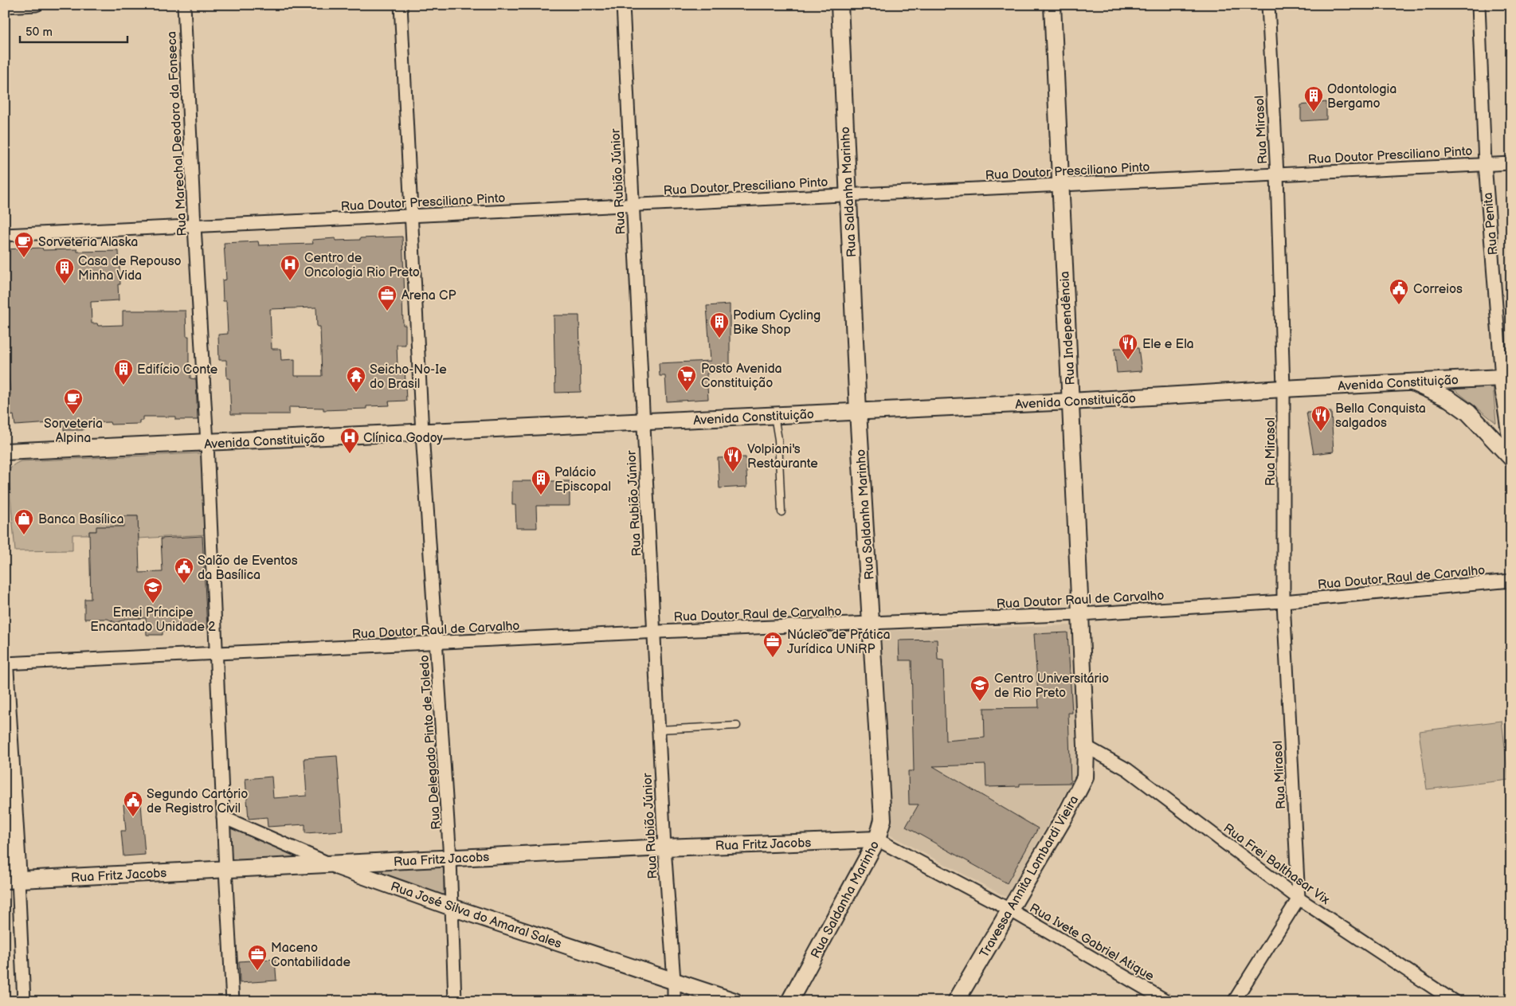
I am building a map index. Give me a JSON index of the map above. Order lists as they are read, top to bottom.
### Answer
{
  "streets": {
    "street": [
      "Rua Mirasol",
      "Rua Marechal Deodoro da Fonseca",
      "Rua Doutor Presciliano Pinto",
      "Rua Rubião Júnior",
      "Rua Saldanha Marinho",
      "Rua Penita",
      "Rua Independência",
      "Avenida Constituição",
      "Rua Doutor Raul de Carvalho",
      "Rua Delegado Pinto de Toledo",
      "Rua Fritz Jacobs",
      "Rua Frei Balthasar Vix",
      "Travessa Annita Lombardi Vieira",
      "Rua José Silva do Amaral Sales",
      "Rua Ivete Gabriel Atique"
    ]
  },
  "crossings": [
    ["Rua Mirasol", "Rua Doutor Presciliano Pinto"],
    ["Rua Mirasol", "Avenida Constituição"],
    ["Rua Mirasol", "Rua Doutor Raul de Carvalho"],
    ["Rua Mirasol", "Rua Frei Balthasar Vix"],
    ["Rua Marechal Deodoro da Fonseca", "Rua Doutor Presciliano Pinto"],
    ["Rua Marechal Deodoro da Fonseca", "Avenida Constituição"],
    ["Rua Marechal Deodoro da Fonseca", "Rua Doutor Raul de Carvalho"],
    ["Rua Marechal Deodoro da Fonseca", "Rua Fritz Jacobs"],
    ["Rua Marechal Deodoro da Fonseca", "Rua José Silva do Amaral Sales"],
    ["Rua Doutor Presciliano Pinto", "Rua Rubião Júnior"],
    ["Rua Doutor Presciliano Pinto", "Rua Saldanha Marinho"],
    ["Rua Doutor Presciliano Pinto", "Rua Penita"],
    ["Rua Doutor Presciliano Pinto", "Rua Independência"],
    ["Rua Doutor Presciliano Pinto", "Rua Delegado Pinto de Toledo"],
    ["Rua Rubião Júnior", "Avenida Constituição"],
    ["Rua Rubião Júnior", "Rua Doutor Raul de Carvalho"],
    ["Rua Rubião Júnior", "Rua Fritz Jacobs"],
    ["Rua Rubião Júnior", "Rua José Silva do Amaral Sales"],
    ["Rua Saldanha Marinho", "Avenida Constituição"],
    ["Rua Saldanha Marinho", "Rua Doutor Raul de Carvalho"],
    ["Rua Saldanha Marinho", "Rua Fritz Jacobs"],
    ["Rua Saldanha Marinho", "Rua Ivete Gabriel Atique"],
    ["Rua Penita", "Avenida Constituição"],
    ["Rua Independência", "Avenida Constituição"],
    ["Rua Independência", "Rua Doutor Raul de Carvalho"],
    ["Rua Independência", "Rua Frei Balthasar Vix"],
    ["Rua Independência", "Travessa Annita Lombardi Vieira"],
    ["Avenida Constituição", "Rua Delegado Pinto de Toledo"],
    ["Rua Doutor Raul de Carvalho", "Rua Delegado Pinto de Toledo"],
    ["Rua Delegado Pinto de Toledo", "Rua Fritz Jacobs"],
    ["Rua Delegado Pinto de Toledo", "Rua José Silva do Amaral Sales"],
    ["Rua Fritz Jacobs", "Rua José Silva do Amaral Sales"],
    ["Rua Fritz Jacobs", "Rua Ivete Gabriel Atique"],
    ["Rua Frei Balthasar Vix", "Travessa Annita Lombardi Vieira"],
    ["Travessa Annita Lombardi Vieira", "Rua Ivete Gabriel Atique"]
  ],
  "places": {
    "building": [
      "Odontologia Bergamo",
      "Casa de Repouso Minha Vida",
      "Podium Cycling Bike Shop",
      "Edifício Conte",
      "Palácio Episcopal"
    ],
    "cafe": ["Sorveteria Alaska", "Sorveteria Alpina"],
    "hospital": ["Centro de Oncologia Rio Preto", "Clínica Godoy"],
    "public building": ["Correios", "Salão de Eventos da Basílica", "Segundo Cartório de Registro Civil"],
    "office": ["Arena CP", "Núcleo de Prática Jurídica UNiRP", "Maceno Contabilidade"],
    "restaurant": ["Ele e Ela", "Bella Conquista salgados", "Volpiani's Restaurante"],
    "supermarket": ["Posto Avenida Constituição"],
    "temple": ["Seicho-No-Ie do Brasil"],
    "shop": ["Banca Basílica"],
    "school or university": ["Emei Príncipe Encantado Unidade 2", "Centro Universitário de Rio Preto"]
  },
  "scale_bar": "50 m"
}
